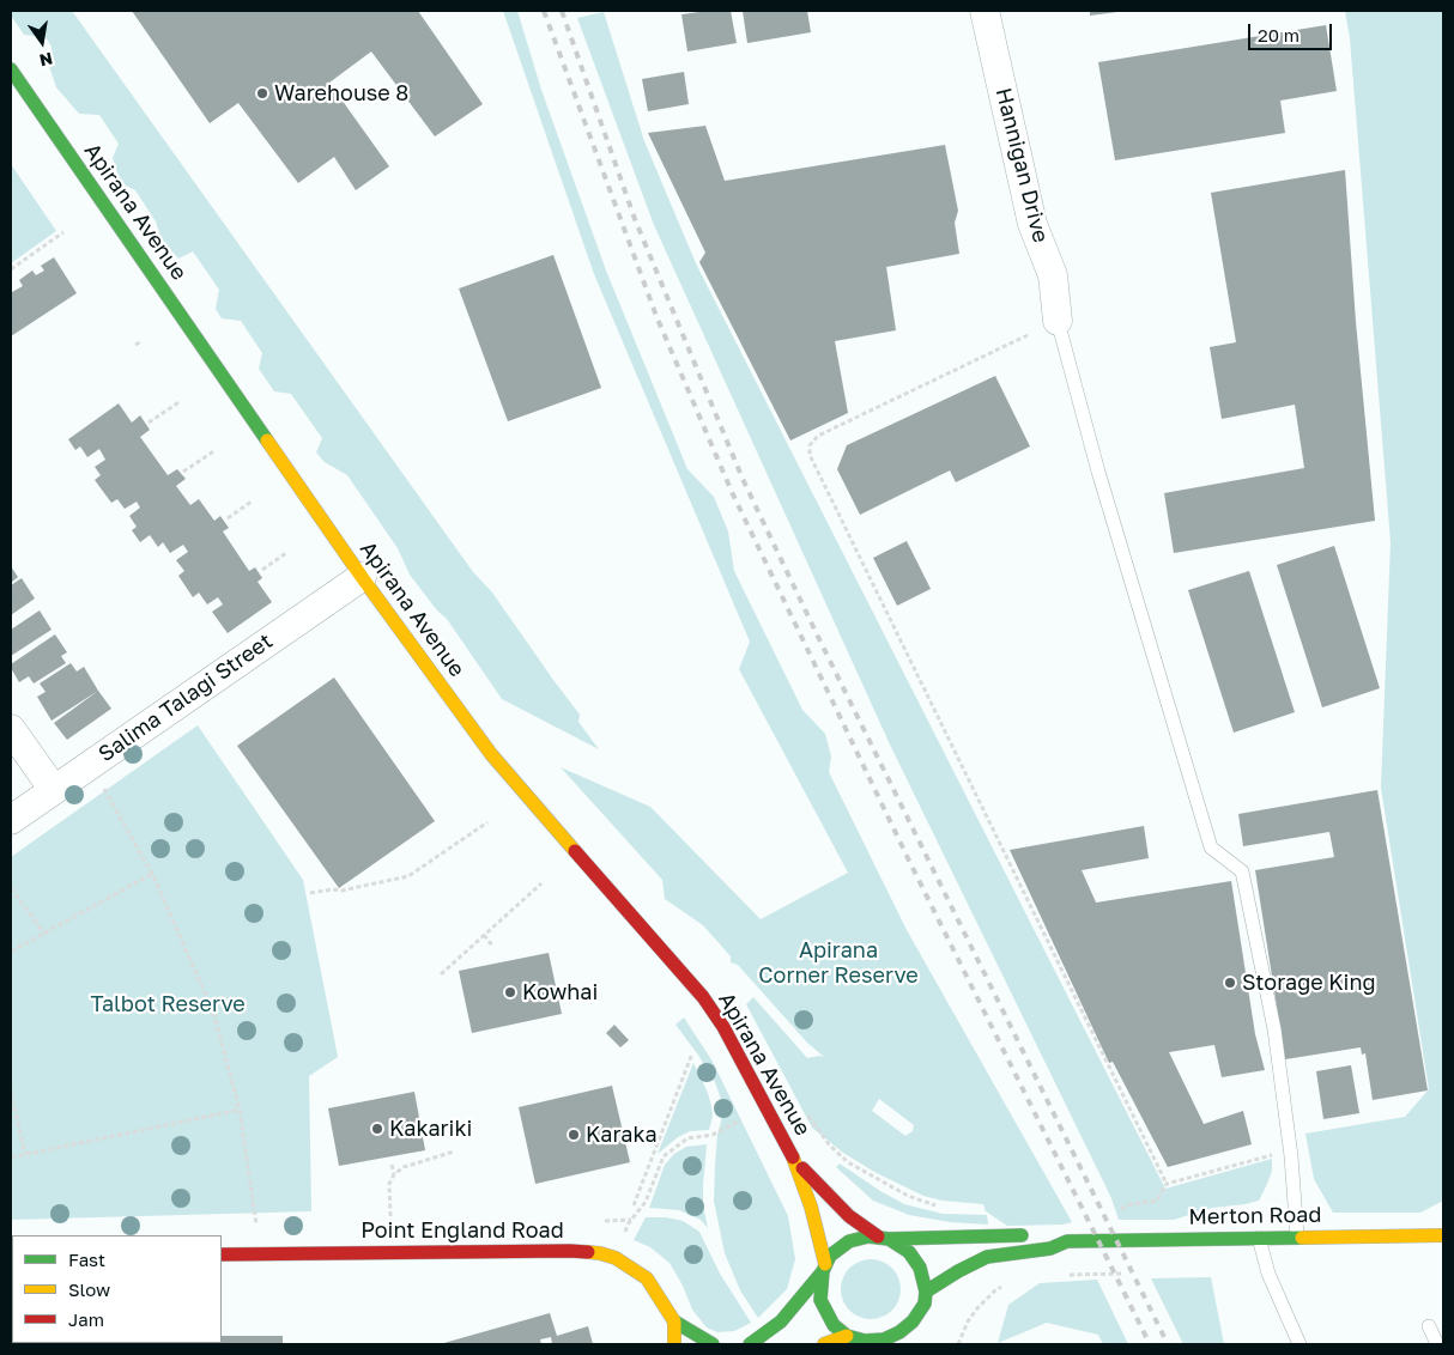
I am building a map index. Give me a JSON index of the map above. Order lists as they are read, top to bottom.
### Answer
{
  "streets": {
    "main road": ["Apirana Avenue", "Merton Road", "Point England Road"],
    "street": ["Hannigan Drive", "Salima Talagi Street"]
  },
  "crossings": [
    ["Apirana Avenue", "Salima Talagi Street"],
    ["Apirana Avenue", "Merton Road"]
  ],
  "parks": ["Apirana Corner Reserve", "Talbot Reserve"],
  "places": [
    "Warehouse 8",
    "Storage King",
    "Kowhai",
    "Kakariki",
    "Karaka"
  ],
  "legend": ["Fast", "Slow", "Jam"],
  "scale_bar": "20 m",
  "north": "bottom"
}
